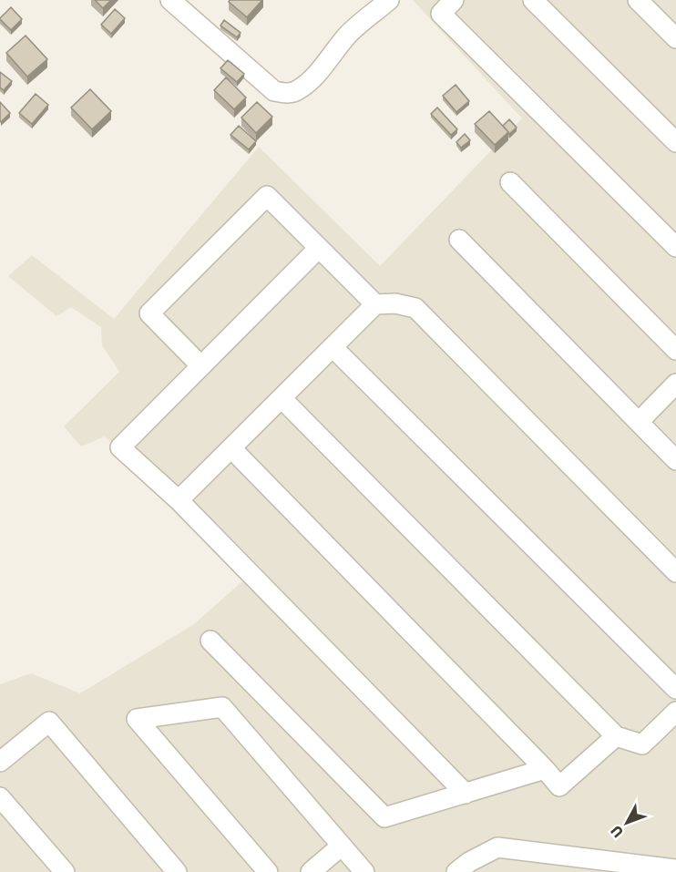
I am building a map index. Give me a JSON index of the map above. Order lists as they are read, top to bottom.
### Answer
{
  "north": "bottom left"
}
